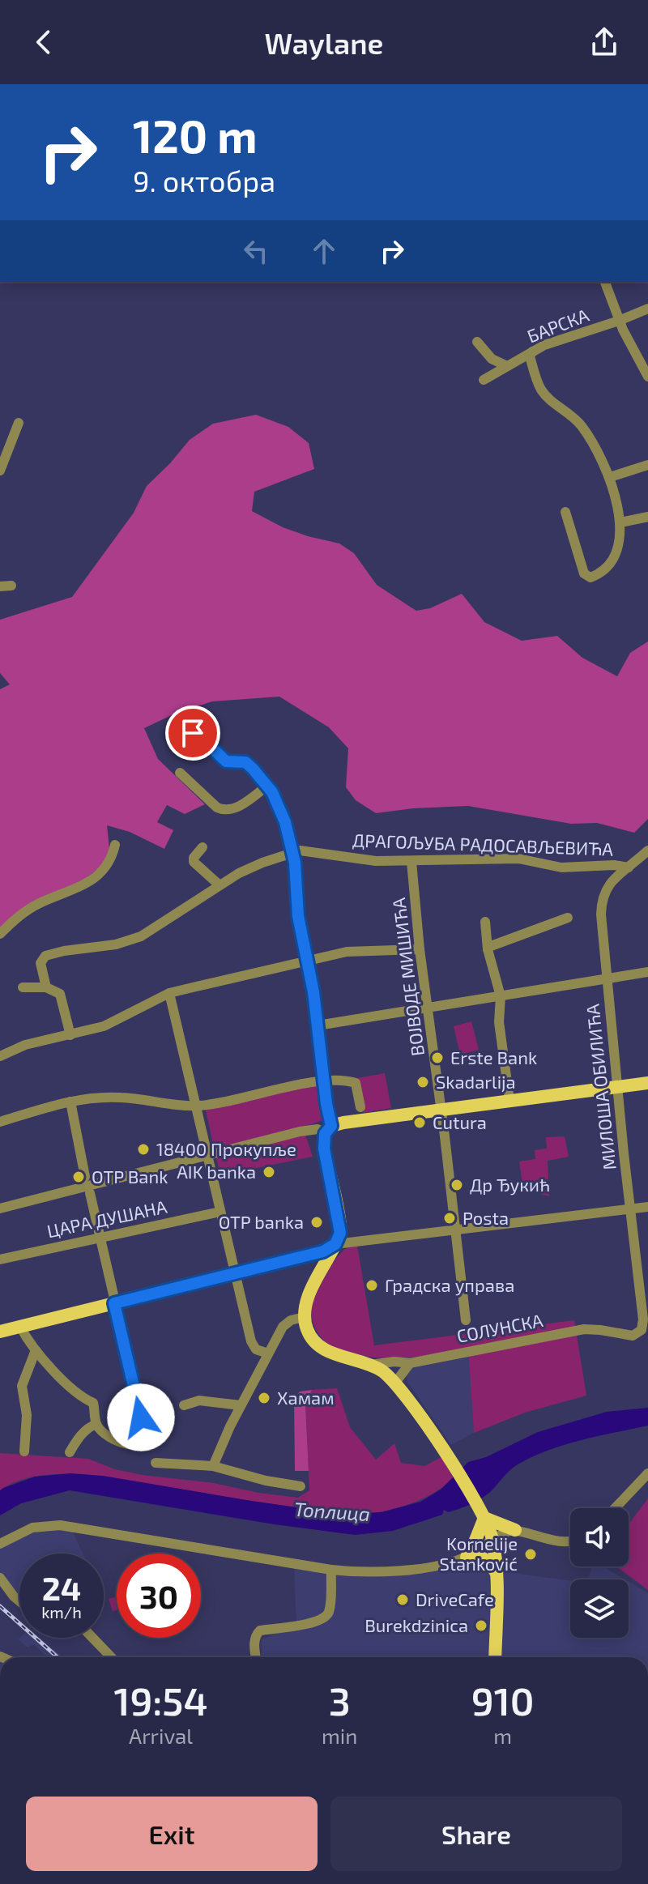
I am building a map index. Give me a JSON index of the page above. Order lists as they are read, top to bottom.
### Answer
{
  "streets": {
    "street": [
      "БАРСКА",
      "ДРАГОЉУБА РАДОСАВЉЕВИЋА",
      "ВОЈВОДЕ МИШИЋА",
      "МИЛОША ОБИЛИЋА",
      "ЦАРА ДУШАНА",
      "СОЛУНСКА"
    ]
  },
  "crossings": [
    ["ДРАГОЉУБА РАДОСАВЉЕВИЋА", "ВОЈВОДЕ МИШИЋА"],
    ["ДРАГОЉУБА РАДОСАВЉЕВИЋА", "МИЛОША ОБИЛИЋА"],
    ["МИЛОША ОБИЛИЋА", "СОЛУНСКА"]
  ],
  "water": ["Топлица"],
  "places": [
    "Erste Bank",
    "Skadarlija",
    "Cutura",
    "18400 Прокупље",
    "AIK banka",
    "OTP Bank",
    "Др Ђукић",
    "Posta",
    "OTP banka",
    "Градска управа",
    "Хамам",
    "Kornelije Stanković",
    "DriveCafe",
    "Burekdzinica"
  ],
  "page": {
    "header": "Waylane",
    "turn": ["120 m", "9. октобра"],
    "speed": "24 km/h",
    "limit": "30",
    "eta": [
      "19:54",
      "Arrival",
      "3",
      "min",
      "910",
      "m"
    ],
    "buttons": ["Exit", "Share"]
  }
}
